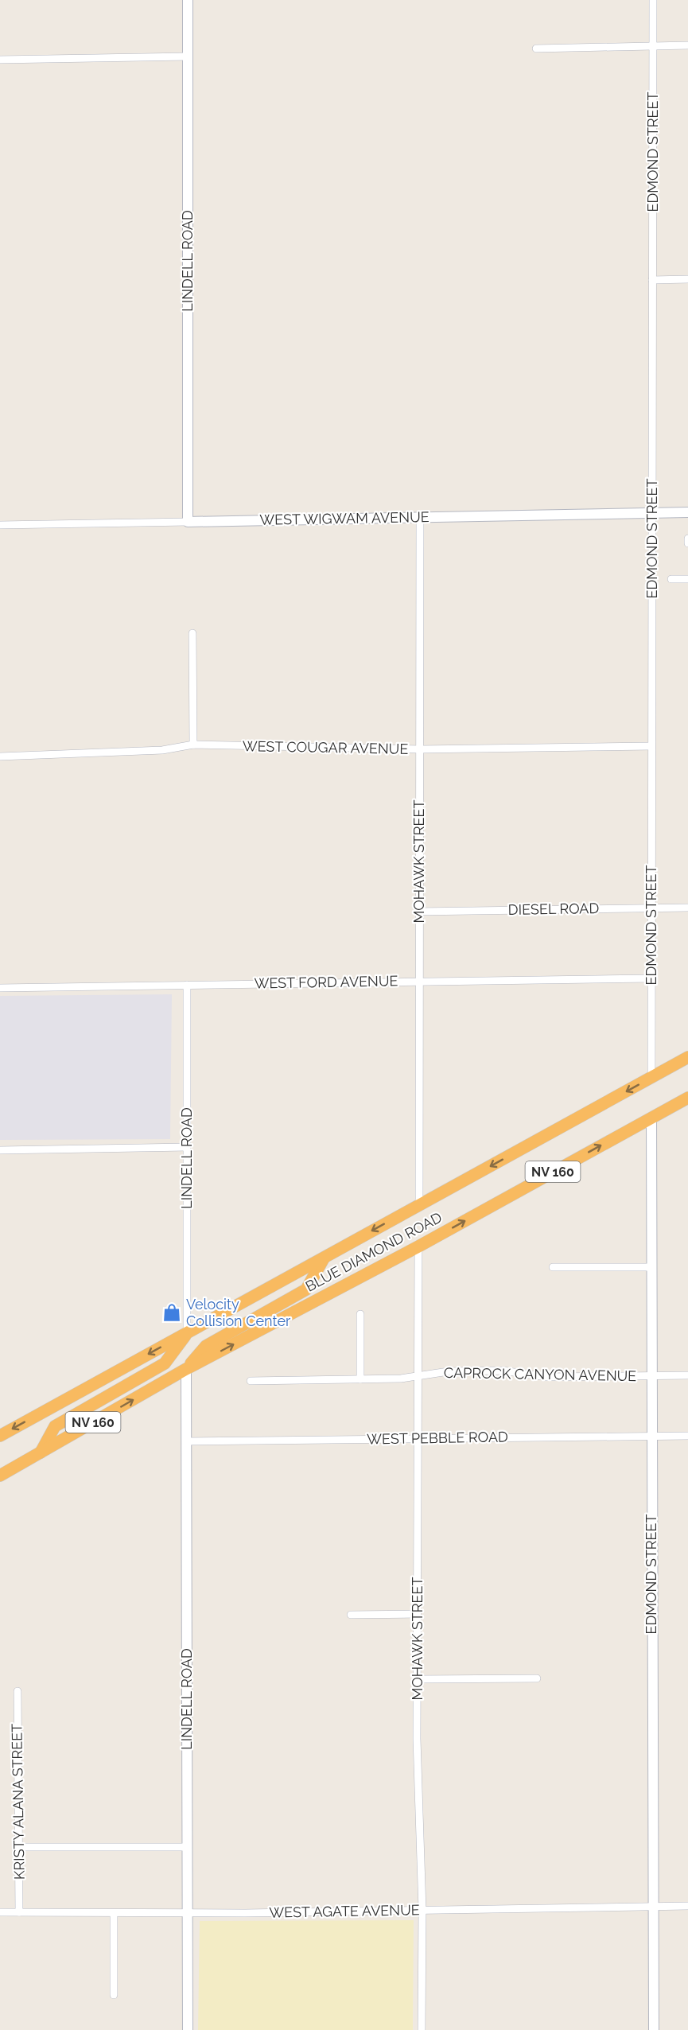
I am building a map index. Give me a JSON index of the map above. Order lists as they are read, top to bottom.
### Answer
{
  "streets": {
    "highway": ["NV 160", "BLUE DIAMOND ROAD"],
    "street": [
      "EDMOND STREET",
      "LINDELL ROAD",
      "WEST WIGWAM AVENUE",
      "WEST COUGAR AVENUE",
      "MOHAWK STREET",
      "DIESEL ROAD",
      "WEST FORD AVENUE",
      "CAPROCK CANYON AVENUE",
      "WEST PEBBLE ROAD",
      "KRISTY ALANA STREET",
      "WEST AGATE AVENUE"
    ]
  },
  "crossings": [
    ["EDMOND STREET", "WEST WIGWAM AVENUE"],
    ["EDMOND STREET", "WEST COUGAR AVENUE"],
    ["EDMOND STREET", "DIESEL ROAD"],
    ["EDMOND STREET", "WEST FORD AVENUE"],
    ["EDMOND STREET", "BLUE DIAMOND ROAD"],
    ["EDMOND STREET", "CAPROCK CANYON AVENUE"],
    ["EDMOND STREET", "WEST PEBBLE ROAD"],
    ["EDMOND STREET", "WEST AGATE AVENUE"],
    ["LINDELL ROAD", "WEST WIGWAM AVENUE"],
    ["LINDELL ROAD", "WEST FORD AVENUE"],
    ["LINDELL ROAD", "BLUE DIAMOND ROAD"],
    ["LINDELL ROAD", "WEST PEBBLE ROAD"],
    ["LINDELL ROAD", "WEST AGATE AVENUE"],
    ["WEST WIGWAM AVENUE", "MOHAWK STREET"],
    ["WEST COUGAR AVENUE", "MOHAWK STREET"],
    ["MOHAWK STREET", "DIESEL ROAD"],
    ["MOHAWK STREET", "WEST FORD AVENUE"],
    ["MOHAWK STREET", "BLUE DIAMOND ROAD"],
    ["MOHAWK STREET", "CAPROCK CANYON AVENUE"],
    ["MOHAWK STREET", "WEST PEBBLE ROAD"],
    ["MOHAWK STREET", "WEST AGATE AVENUE"],
    ["KRISTY ALANA STREET", "WEST AGATE AVENUE"]
  ],
  "places": {
    "shop": ["Velocity Collision Center"]
  }
}
